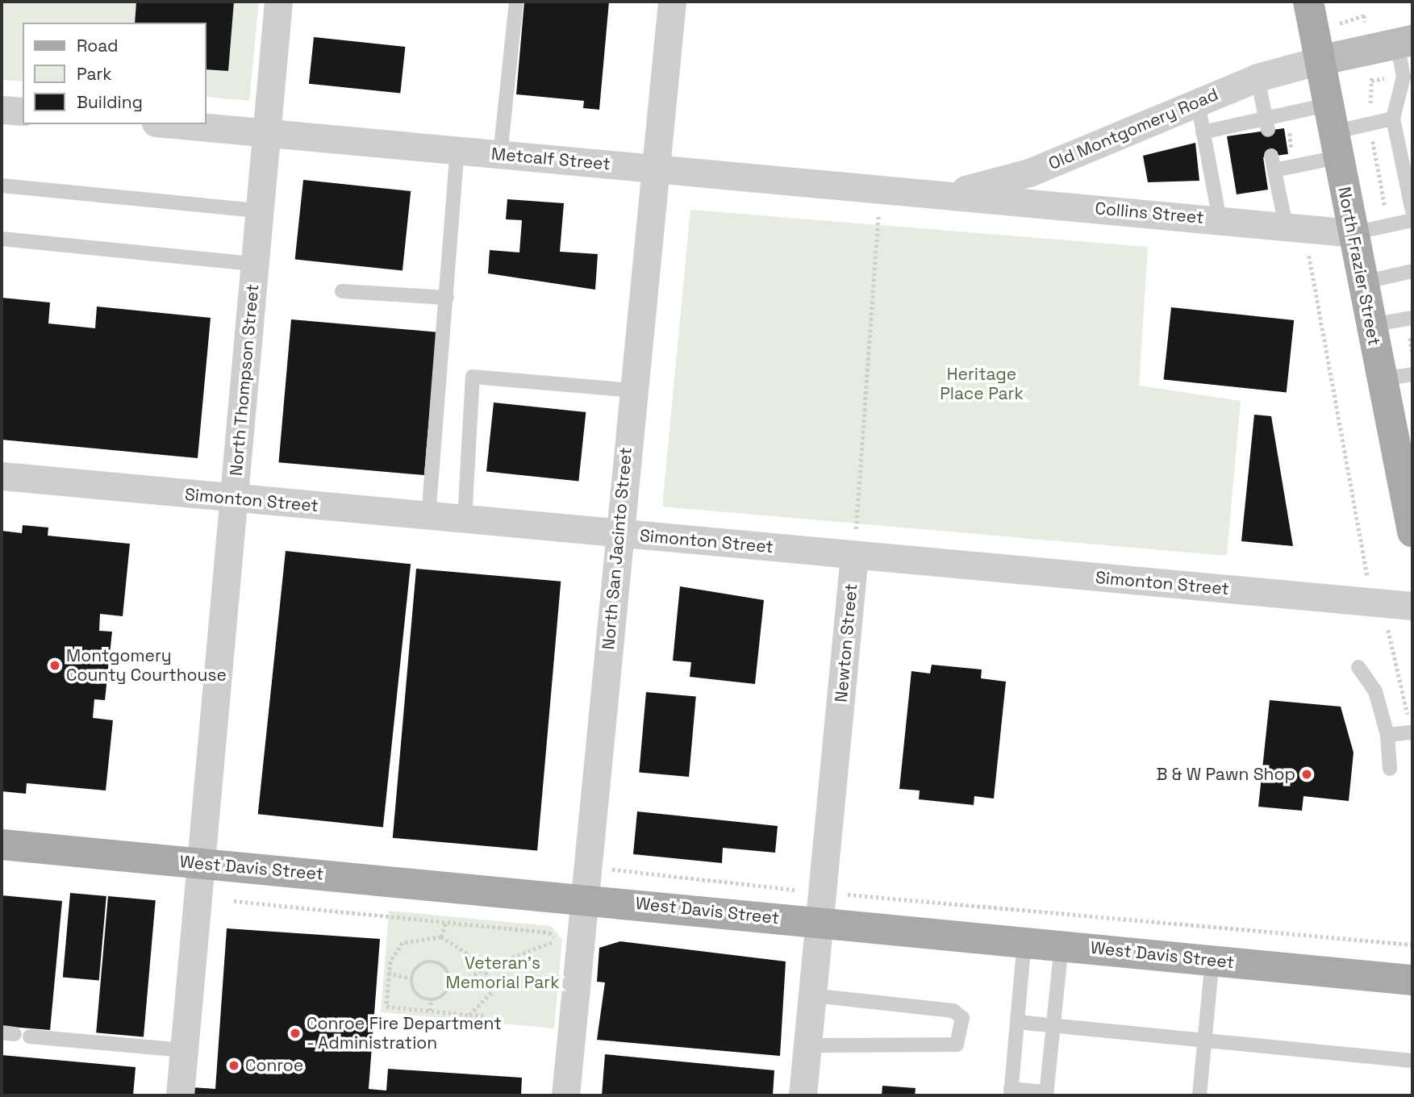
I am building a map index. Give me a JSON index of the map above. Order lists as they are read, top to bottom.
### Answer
{
  "streets": {
    "main road": ["North Frazier Street", "West Davis Street"],
    "street": [
      "Old Montgomery Road",
      "Metcalf Street",
      "Collins Street",
      "North Thompson Street",
      "Simonton Street",
      "North San Jacinto Street",
      "Newton Street"
    ]
  },
  "crossings": [
    ["Old Montgomery Road", "Metcalf Street"],
    ["Old Montgomery Road", "Collins Street"],
    ["Old Montgomery Road", "North Frazier Street"],
    ["Metcalf Street", "Collins Street"],
    ["Metcalf Street", "North Thompson Street"],
    ["Metcalf Street", "North San Jacinto Street"],
    ["Collins Street", "North Frazier Street"],
    ["North Thompson Street", "Simonton Street"],
    ["North Thompson Street", "West Davis Street"],
    ["Simonton Street", "North San Jacinto Street"],
    ["Simonton Street", "Newton Street"],
    ["North San Jacinto Street", "West Davis Street"],
    ["Newton Street", "West Davis Street"]
  ],
  "parks": ["Heritage Place Park", "Veteran's Memorial Park"],
  "places": [
    "Montgomery County Courthouse",
    "B & W Pawn Shop",
    "Conroe Fire Department - Administration",
    "Conroe"
  ],
  "legend": ["Road", "Park", "Building"]
}
